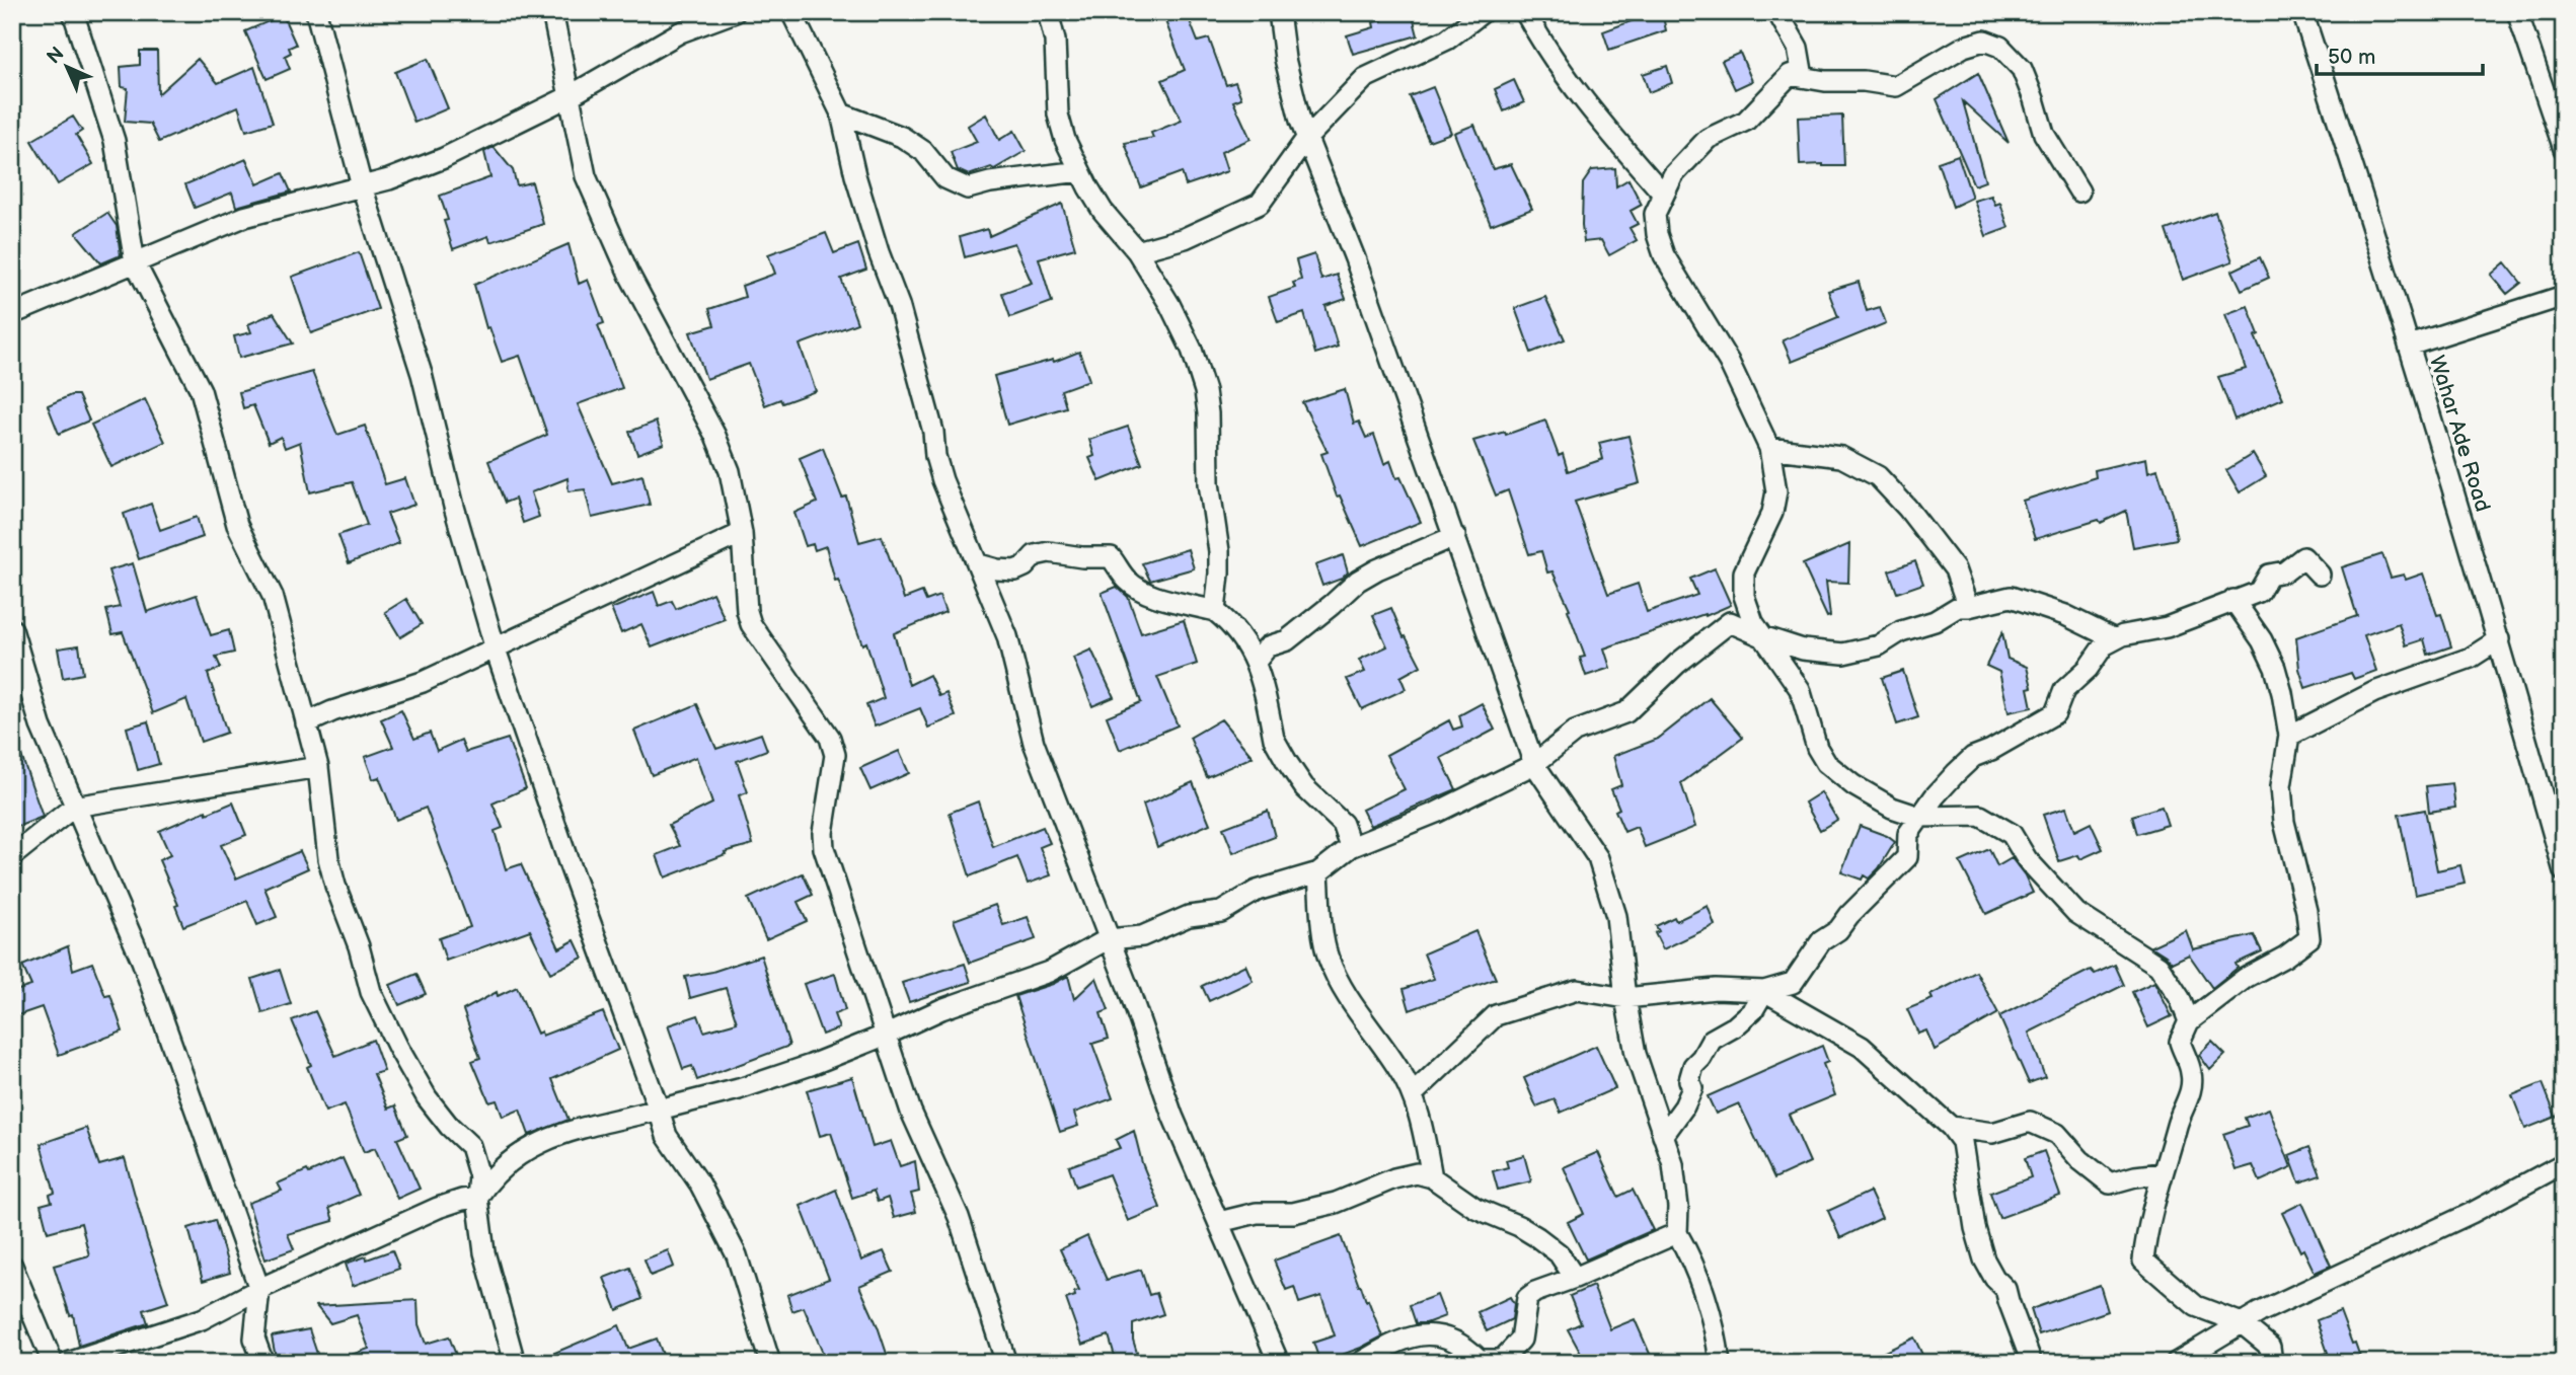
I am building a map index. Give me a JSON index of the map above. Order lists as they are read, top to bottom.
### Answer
{
  "streets": {
    "street": ["Wahar Ade Road"]
  },
  "scale_bar": "50 m",
  "north": "top left"
}
